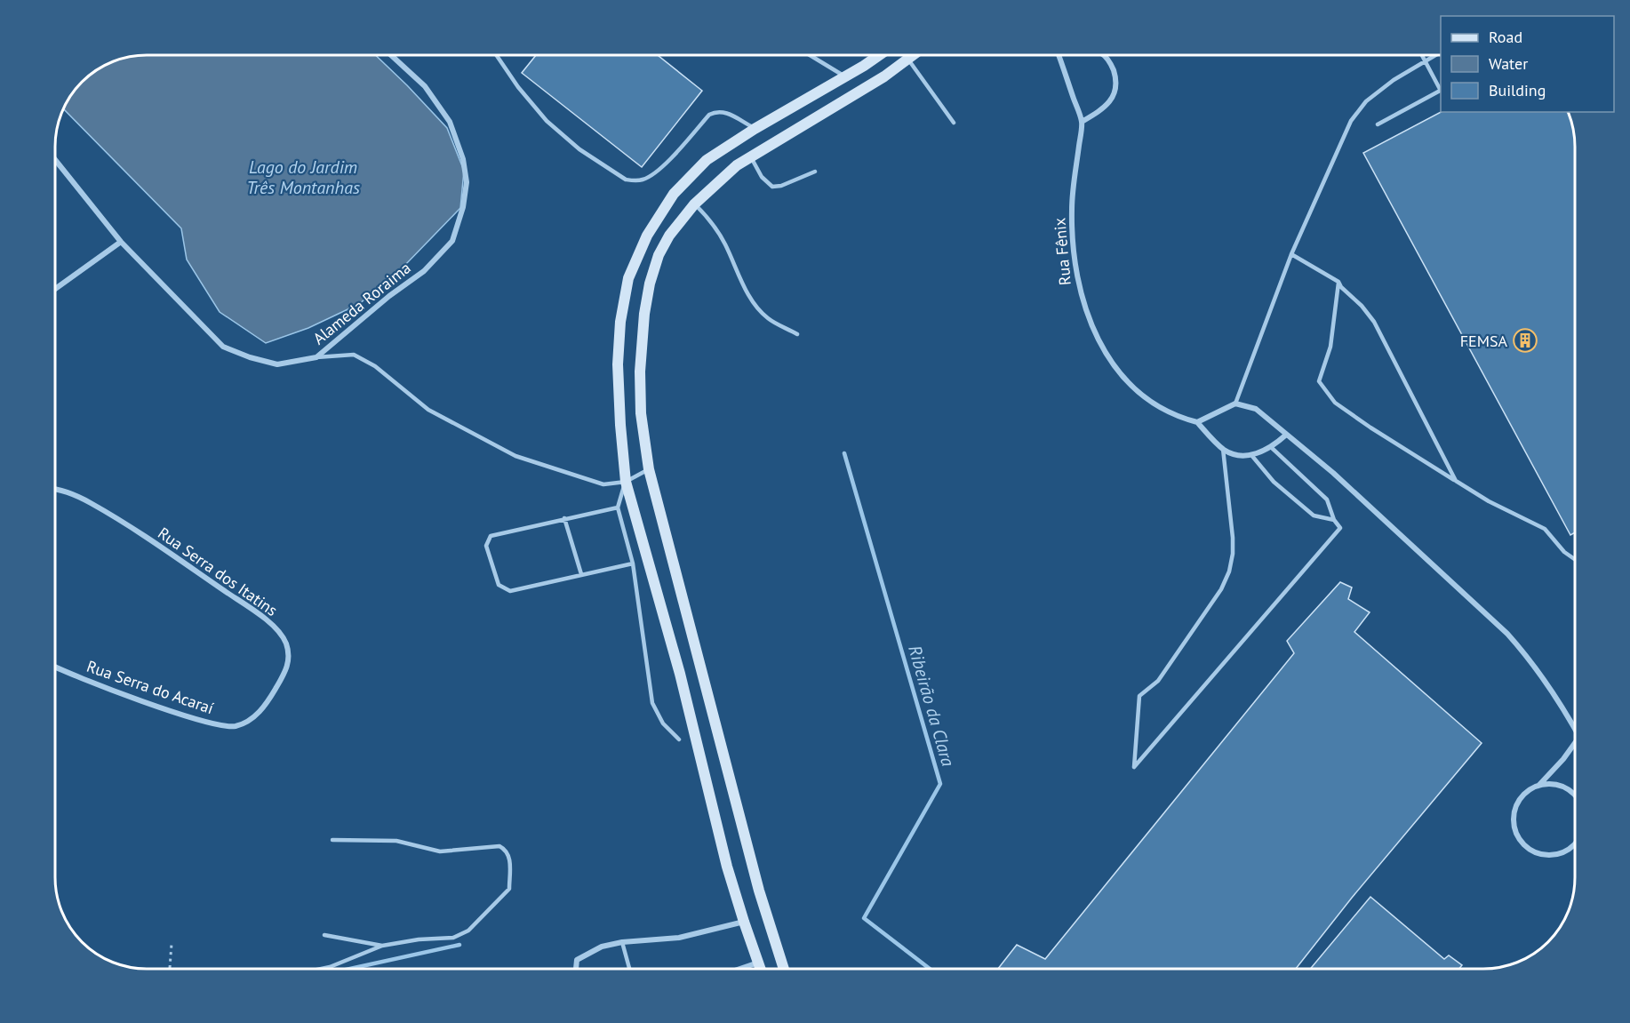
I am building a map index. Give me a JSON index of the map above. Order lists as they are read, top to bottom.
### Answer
{
  "streets": {
    "street": [
      "Rua Fênix",
      "Alameda Roraima",
      "Rua Serra dos Itatins",
      "Rua Serra do Acaraí"
    ]
  },
  "crossings": [
    ["Rua Serra dos Itatins", "Rua Serra do Acaraí"]
  ],
  "water": ["Lago do Jardim Três Montanhas", "Ribeirão da Clara"],
  "places": {
    "building": ["FEMSA"]
  },
  "legend": ["Road", "Water", "Building"]
}
